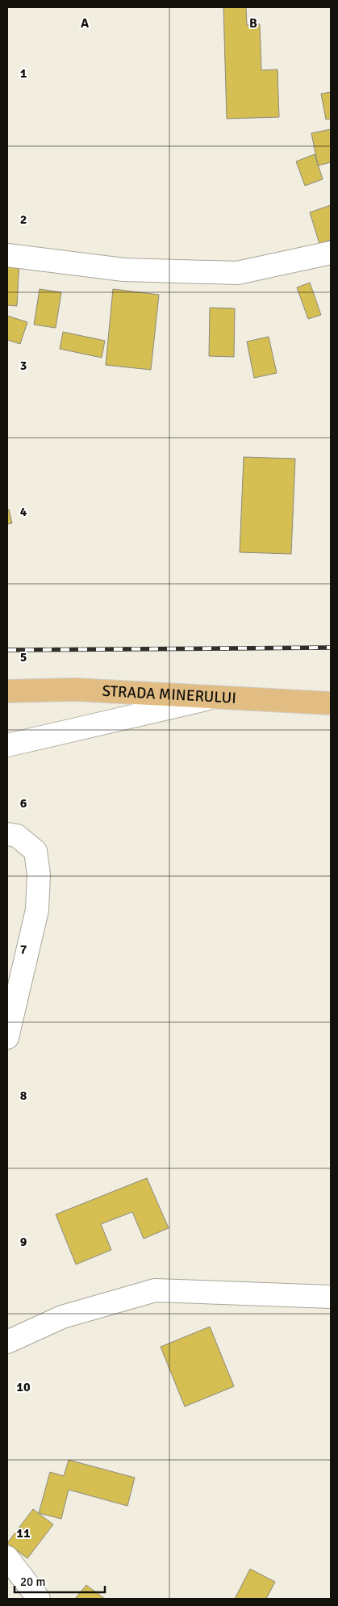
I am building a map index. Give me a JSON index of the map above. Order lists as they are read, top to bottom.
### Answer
{
  "streets": {
    "main road": ["STRADA MINERULUI"]
  },
  "scale_bar": "20 m",
  "grid": {
    "columns": ["A", "B"],
    "rows": [
      "1",
      "2",
      "3",
      "4",
      "5",
      "6",
      "7",
      "8",
      "9",
      "10",
      "11"
    ]
  }
}
